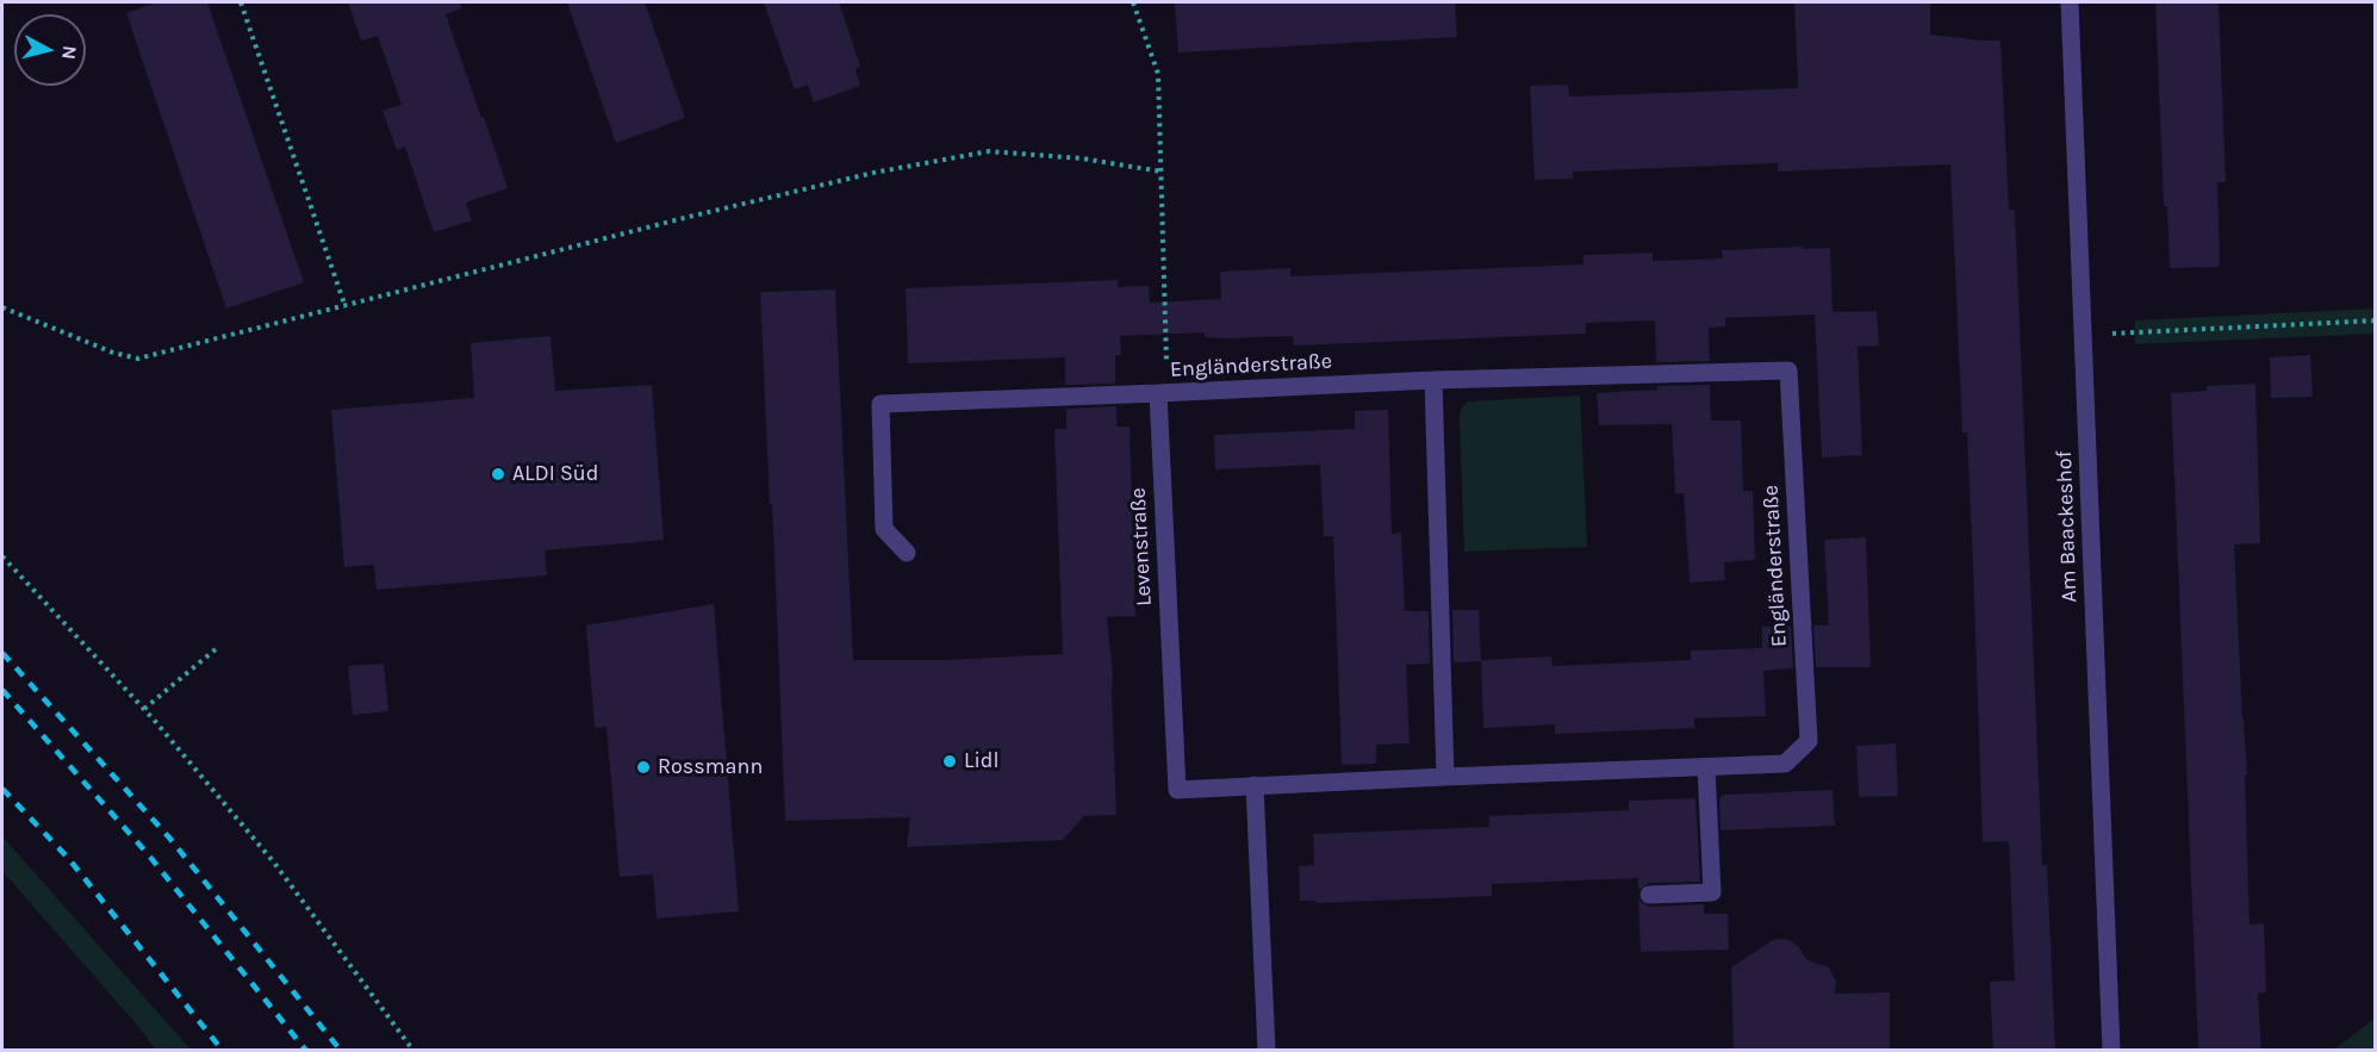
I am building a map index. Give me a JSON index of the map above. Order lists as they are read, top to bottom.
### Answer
{
  "streets": {
    "street": ["Engländerstraße", "Am Baackeshof", "Levenstraße"]
  },
  "crossings": [
    ["Engländerstraße", "Levenstraße"]
  ],
  "places": ["ALDI Süd", "Lidl", "Rossmann"],
  "north": "right"
}
